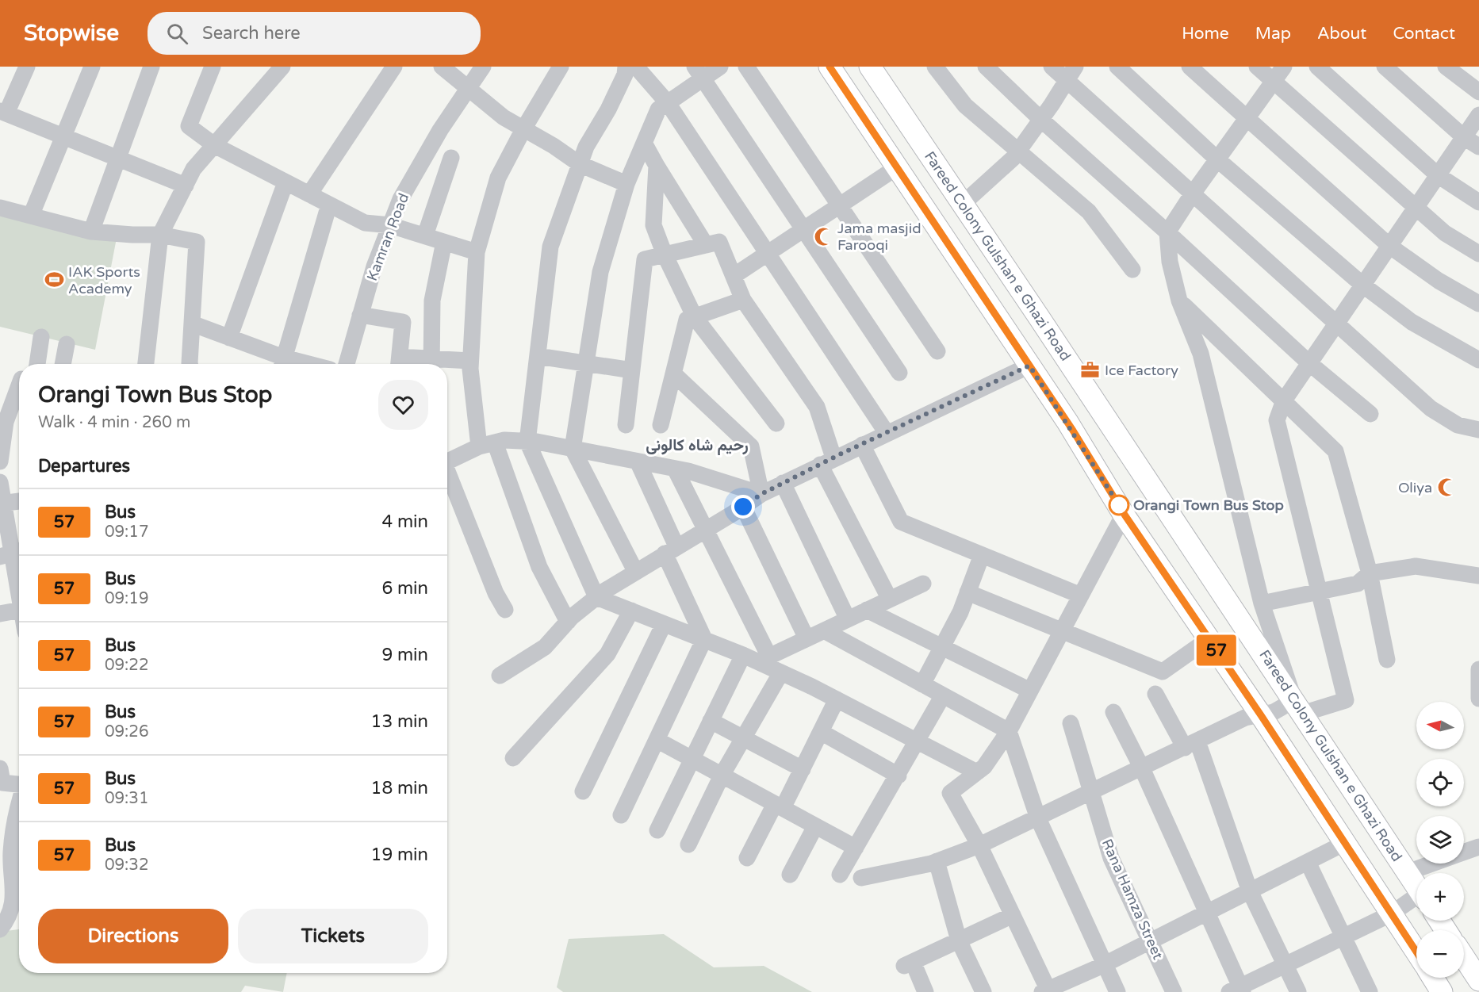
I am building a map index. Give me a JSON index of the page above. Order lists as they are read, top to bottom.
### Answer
{
  "streets": {
    "main road": ["Fareed Colony Gulshan e Ghazi Road"],
    "street": ["Kamran Road", "Rana Hamza Street"]
  },
  "districts": ["رحیم شاہ کالونی"],
  "places": {
    "mosque": ["Jama masjid Farooqi", "Oliya"],
    "sports": ["IAK Sports Academy"],
    "office": ["Ice Factory"],
    "other": ["Orangi Town Bus Stop"]
  },
  "lines": ["bus line 57"],
  "north": "left",
  "page": {
    "header": "Stopwise",
    "search": "Search here",
    "nav": [
      "Home",
      "Map",
      "About",
      "Contact"
    ],
    "on_map": "57",
    "heading": [
      ["Orangi Town Bus Stop", "Walk · 4 min · 260 m"],
      "Departures"
    ],
    "list": [
      {
        "mark": "57",
        "name": "Bus",
        "note": "09:17",
        "value": "4 min"
      },
      {
        "mark": "57",
        "name": "Bus",
        "note": "09:19",
        "value": "6 min"
      },
      {
        "mark": "57",
        "name": "Bus",
        "note": "09:22",
        "value": "9 min"
      },
      {
        "mark": "57",
        "name": "Bus",
        "note": "09:26",
        "value": "13 min"
      },
      {
        "mark": "57",
        "name": "Bus",
        "note": "09:31",
        "value": "18 min"
      },
      {
        "mark": "57",
        "name": "Bus",
        "note": "09:32",
        "value": "19 min"
      }
    ],
    "map_buttons": ["+", "−"],
    "buttons": ["Directions", "Tickets"]
  }
}
